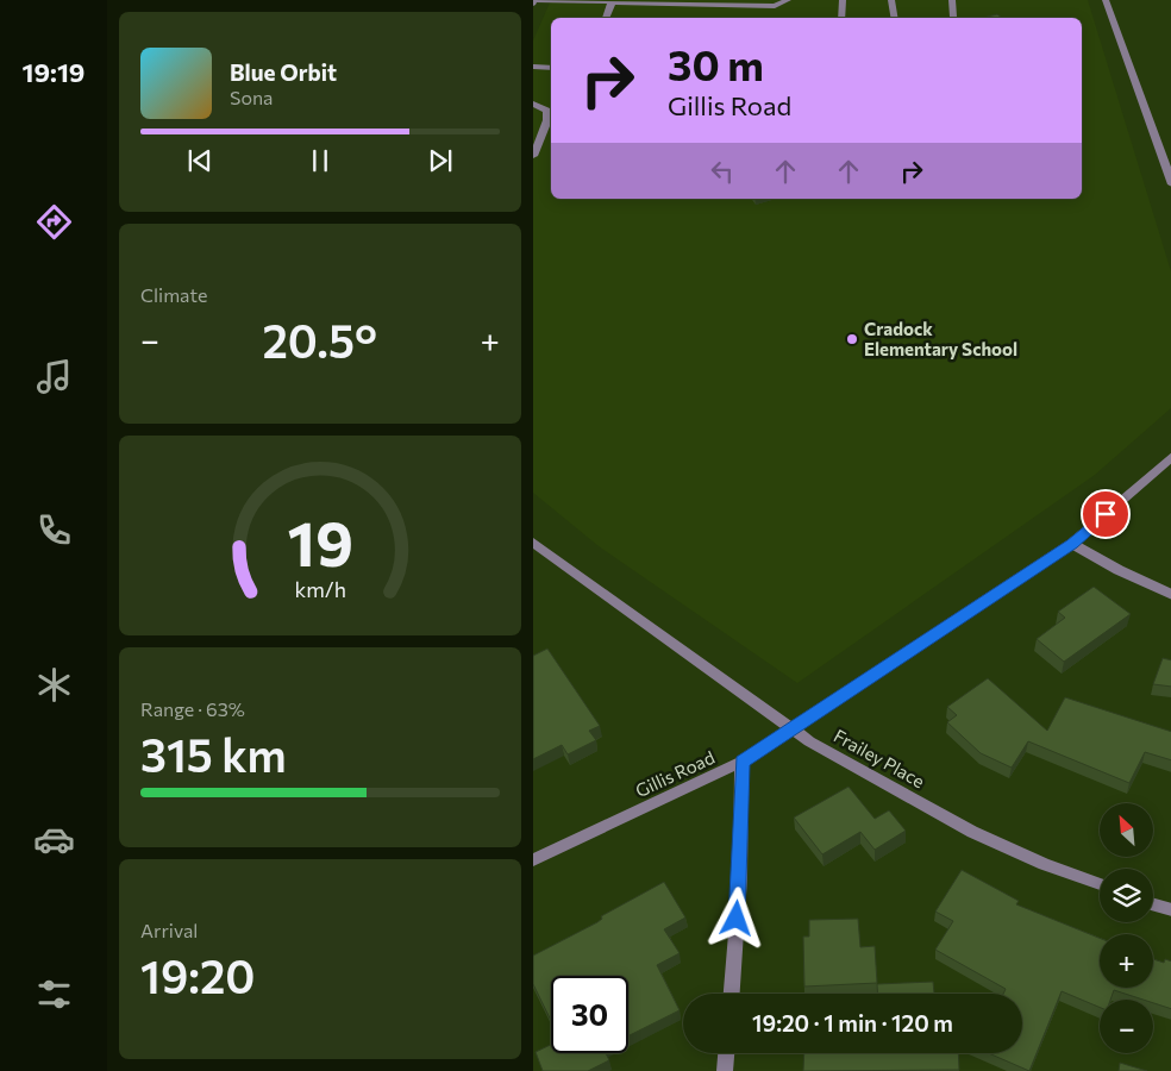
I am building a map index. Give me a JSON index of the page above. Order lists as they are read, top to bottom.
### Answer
{
  "streets": {
    "street": ["Frailey Place", "Gillis Road"]
  },
  "crossings": [
    ["Frailey Place", "Gillis Road"]
  ],
  "places": ["Cradock Elementary School"],
  "north": "top left",
  "page": {
    "tabs": "19:19",
    "turn": ["30 m", "Gillis Road"],
    "song": ["Blue Orbit", "Sona"],
    "tile": [
      "Climate",
      ["Range · 63%", "315 km"],
      ["Arrival", "19:20"]
    ],
    "heat": ["−", "20.5°", "+"],
    "map_buttons": ["+", "−"],
    "limit": "30",
    "trip": "19:20 · 1 min · 120 m",
    "gauge": ["19", "km/h"]
  }
}
